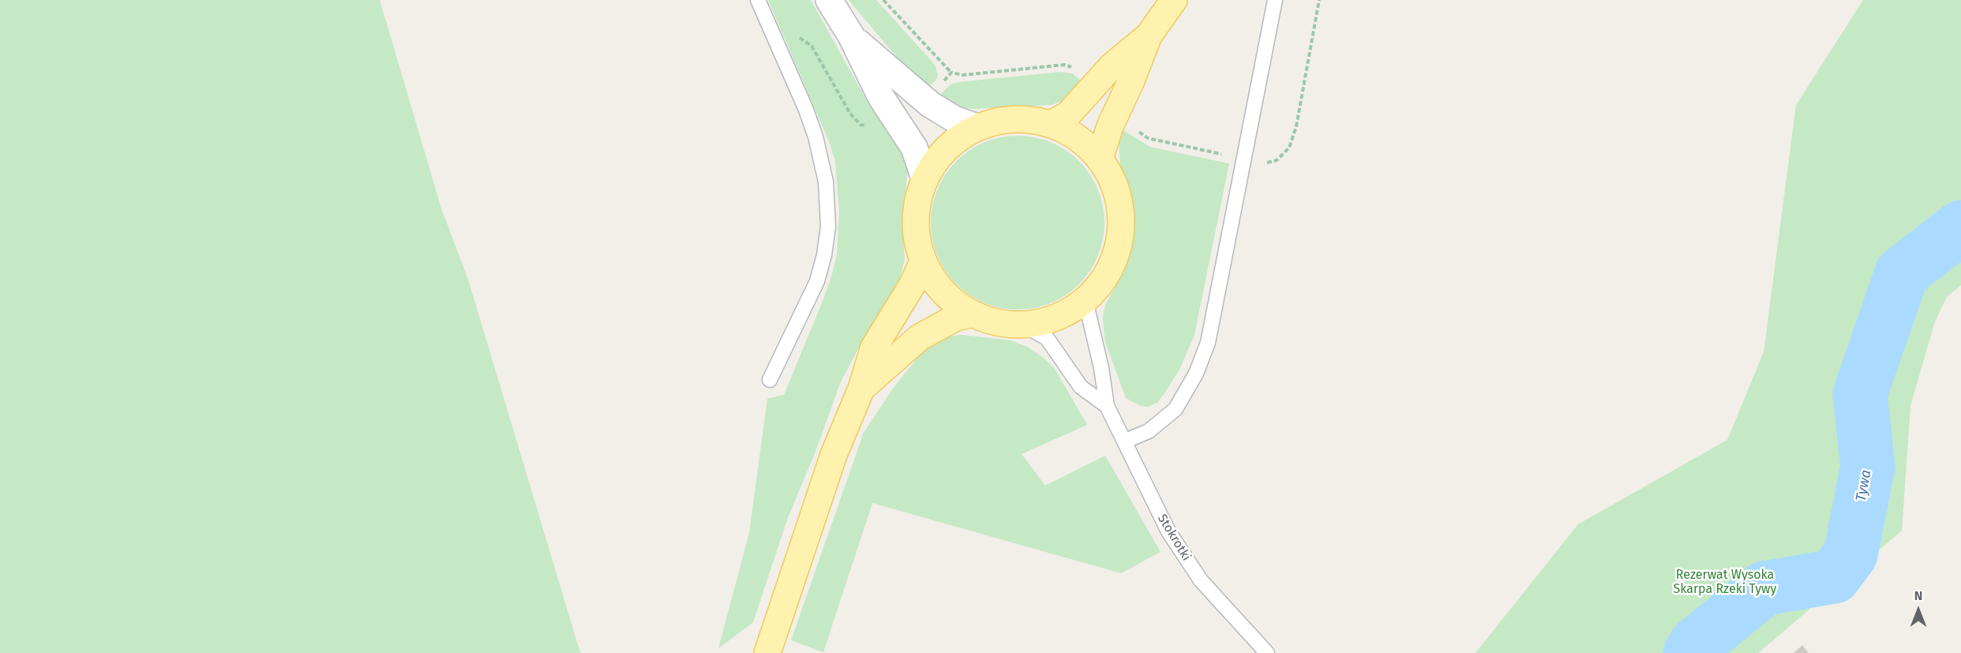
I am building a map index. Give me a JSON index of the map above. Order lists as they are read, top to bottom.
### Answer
{
  "streets": {
    "lane": ["Stokrotki"]
  },
  "water": ["Tywa"],
  "parks": ["Rezerwat Wysoka Skarpa Rzeki Tywy"],
  "north": "top"
}
